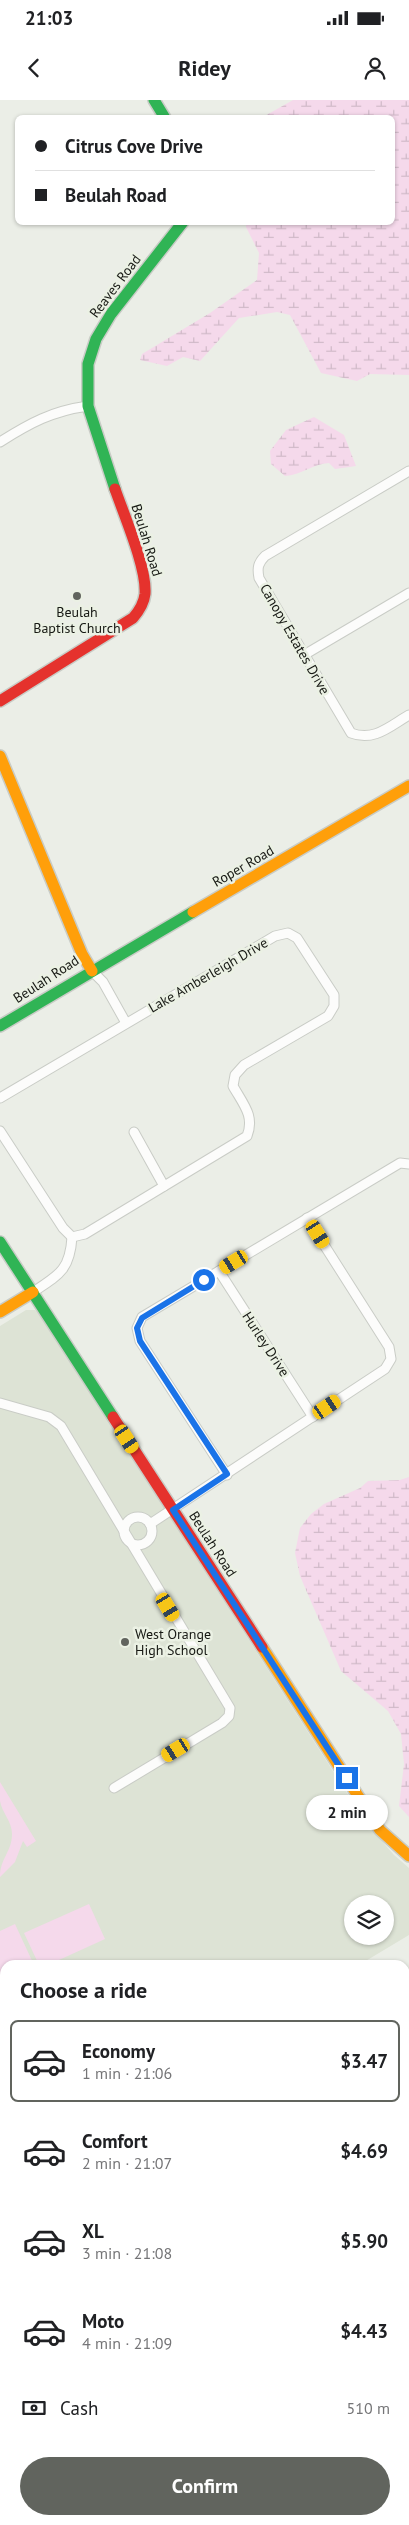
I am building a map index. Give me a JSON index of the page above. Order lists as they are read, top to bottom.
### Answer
{
  "streets": {
    "main road": ["Reaves Road", "Beulah Road", "Roper Road"],
    "street": ["Canopy Estates Drive", "Lake Amberleigh Drive", "Hurley Drive"]
  },
  "crossings": [
    ["Reaves Road", "Beulah Road"],
    ["Beulah Road", "Roper Road"]
  ],
  "places": ["Beulah Baptist Church", "West Orange High School"],
  "page": {
    "status": "21:03",
    "header": "Ridey",
    "banner": ["Citrus Cove Drive", "Beulah Road"],
    "bubble": "2 min",
    "heading": "Choose a ride",
    "list": [
      {
        "name": "Economy",
        "note": "1 min · 21:06",
        "value": "$3.47"
      },
      {
        "name": "Comfort",
        "note": "2 min · 21:07",
        "value": "$4.69"
      },
      {
        "name": "XL",
        "note": "3 min · 21:08",
        "value": "$5.90"
      },
      {
        "name": "Moto",
        "note": "4 min · 21:09",
        "value": "$4.43"
      }
    ],
    "pay": ["Cash", "510 m"],
    "buttons": "Confirm"
  }
}
